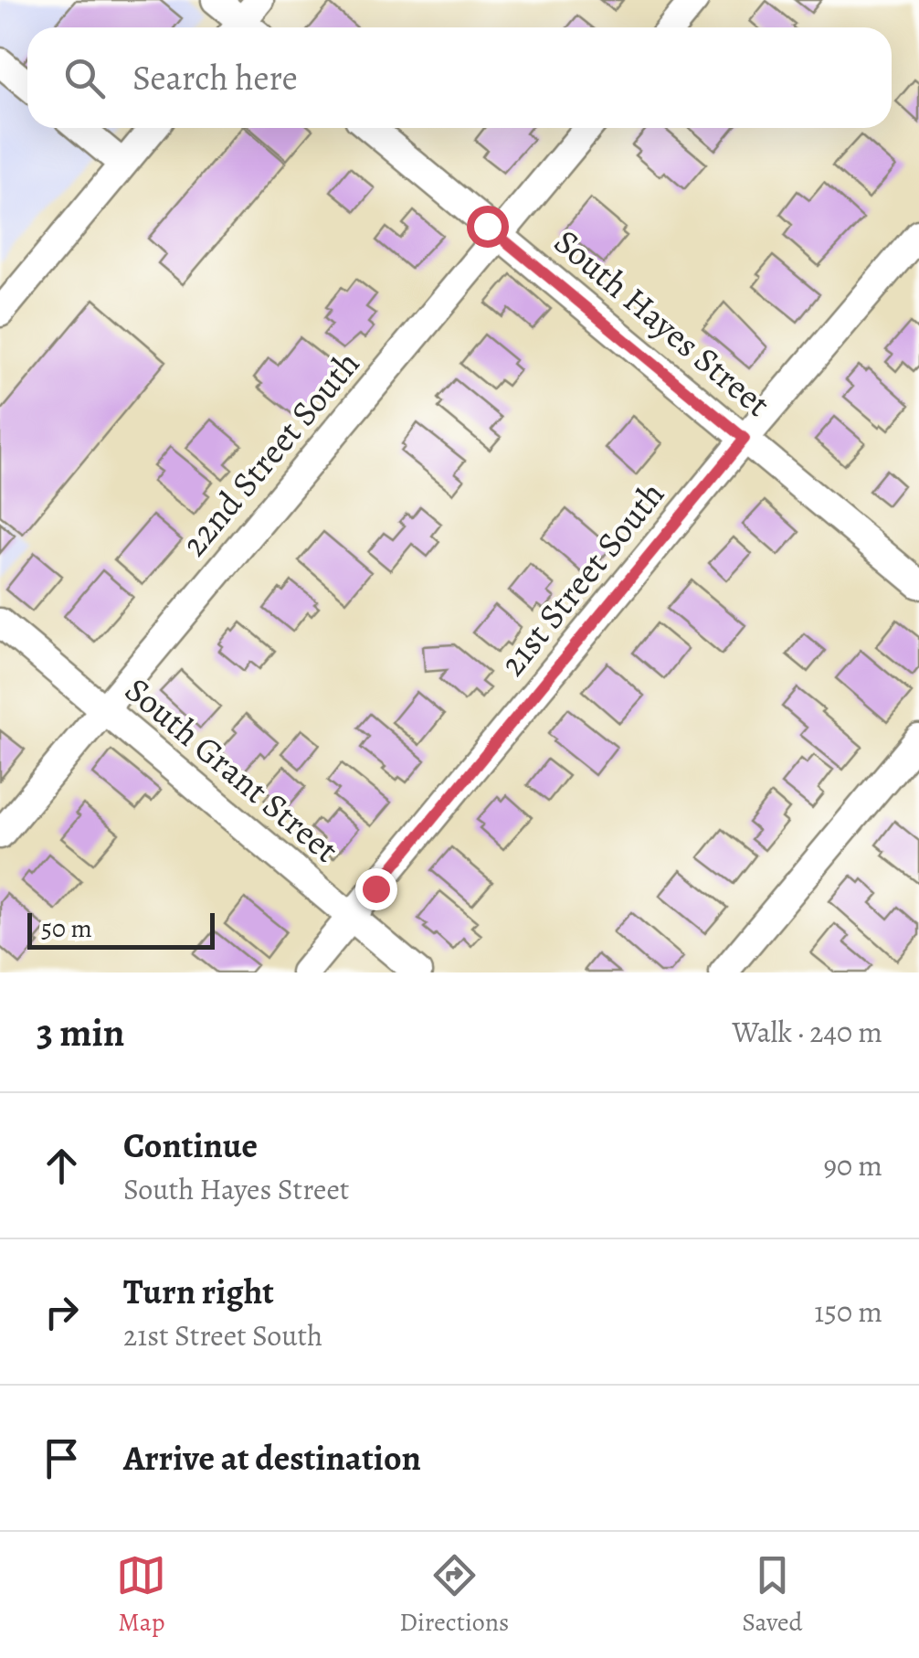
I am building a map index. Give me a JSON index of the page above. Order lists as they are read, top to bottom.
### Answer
{
  "streets": {
    "street": [
      "South Hayes Street",
      "22nd Street South",
      "21st Street South",
      "South Grant Street"
    ]
  },
  "crossings": [
    ["South Hayes Street", "22nd Street South"],
    ["South Hayes Street", "21st Street South"],
    ["22nd Street South", "South Grant Street"],
    ["21st Street South", "South Grant Street"]
  ],
  "scale_bar": "50 m",
  "page": {
    "search": "Search here",
    "scale": "50 m",
    "heading": ["3 min", "Walk · 240 m"],
    "list": [
      ["Continue", "South Hayes Street", "90 m"],
      ["Turn right", "21st Street South", "150 m"],
      "Arrive at destination"
    ],
    "nav": ["Map", "Directions", "Saved"]
  }
}
